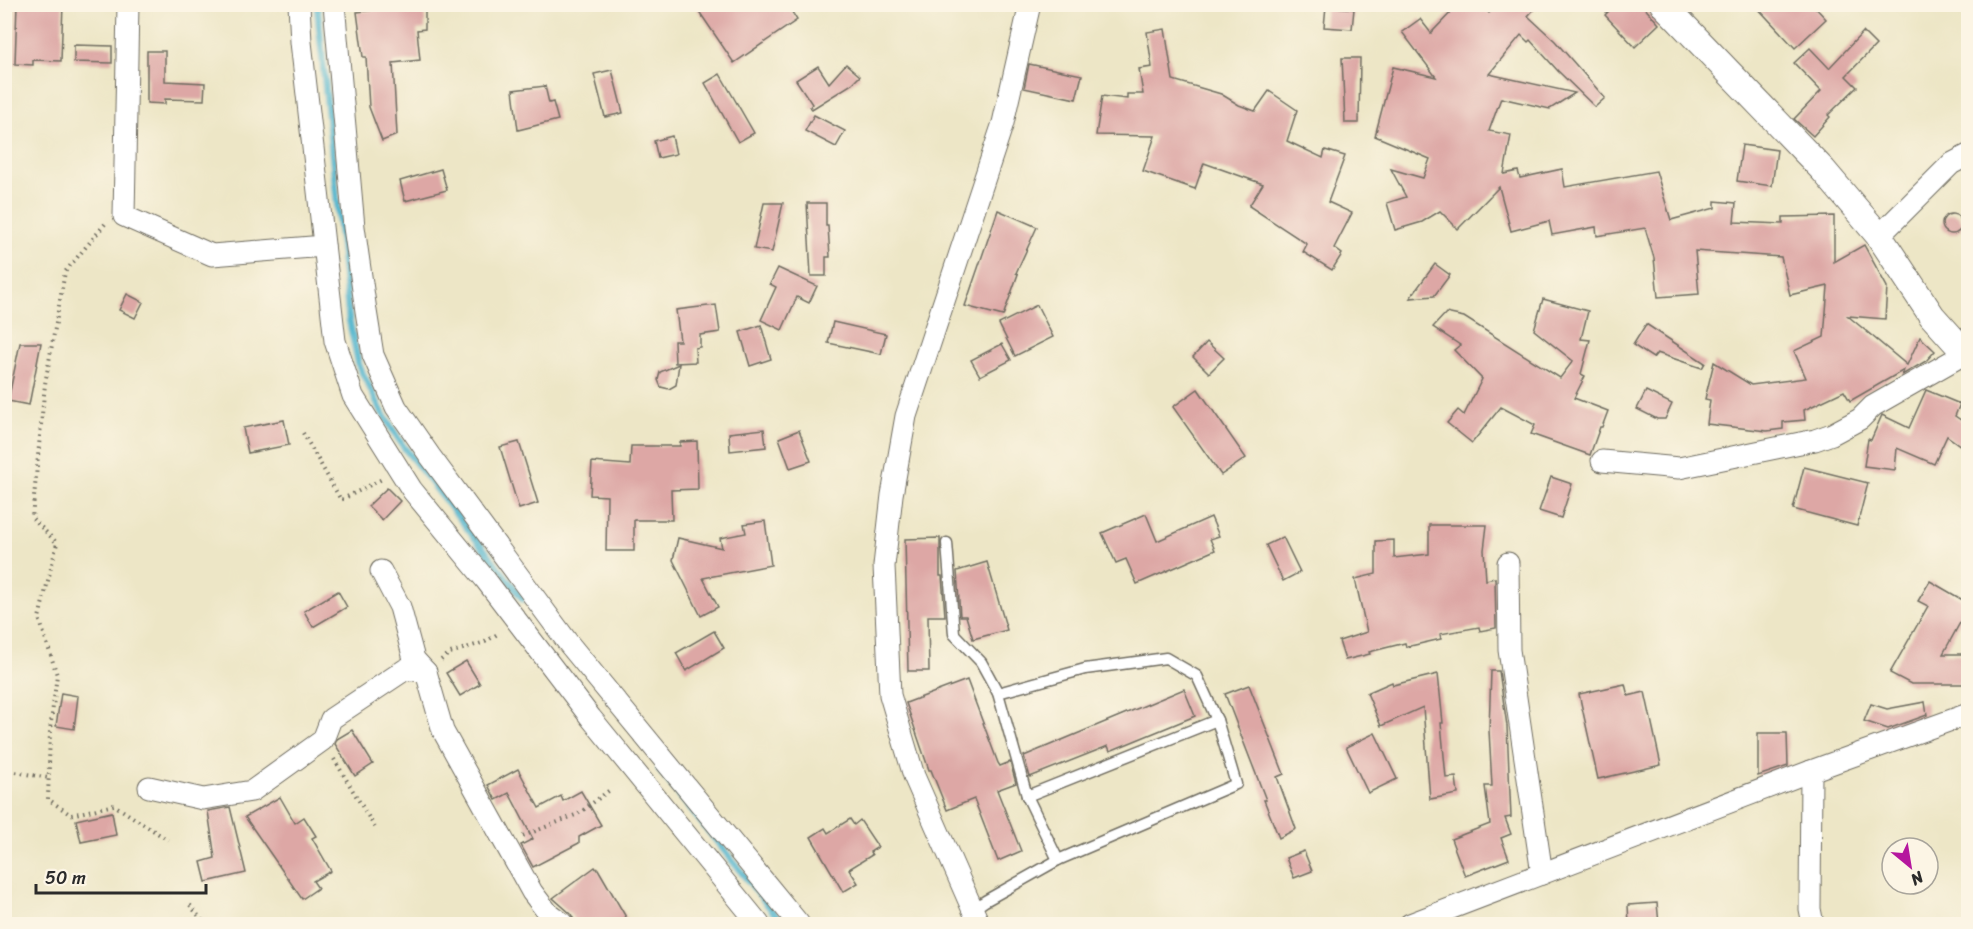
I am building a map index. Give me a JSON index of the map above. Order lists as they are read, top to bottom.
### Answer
{
  "scale_bar": "50 m",
  "north": "bottom right"
}
